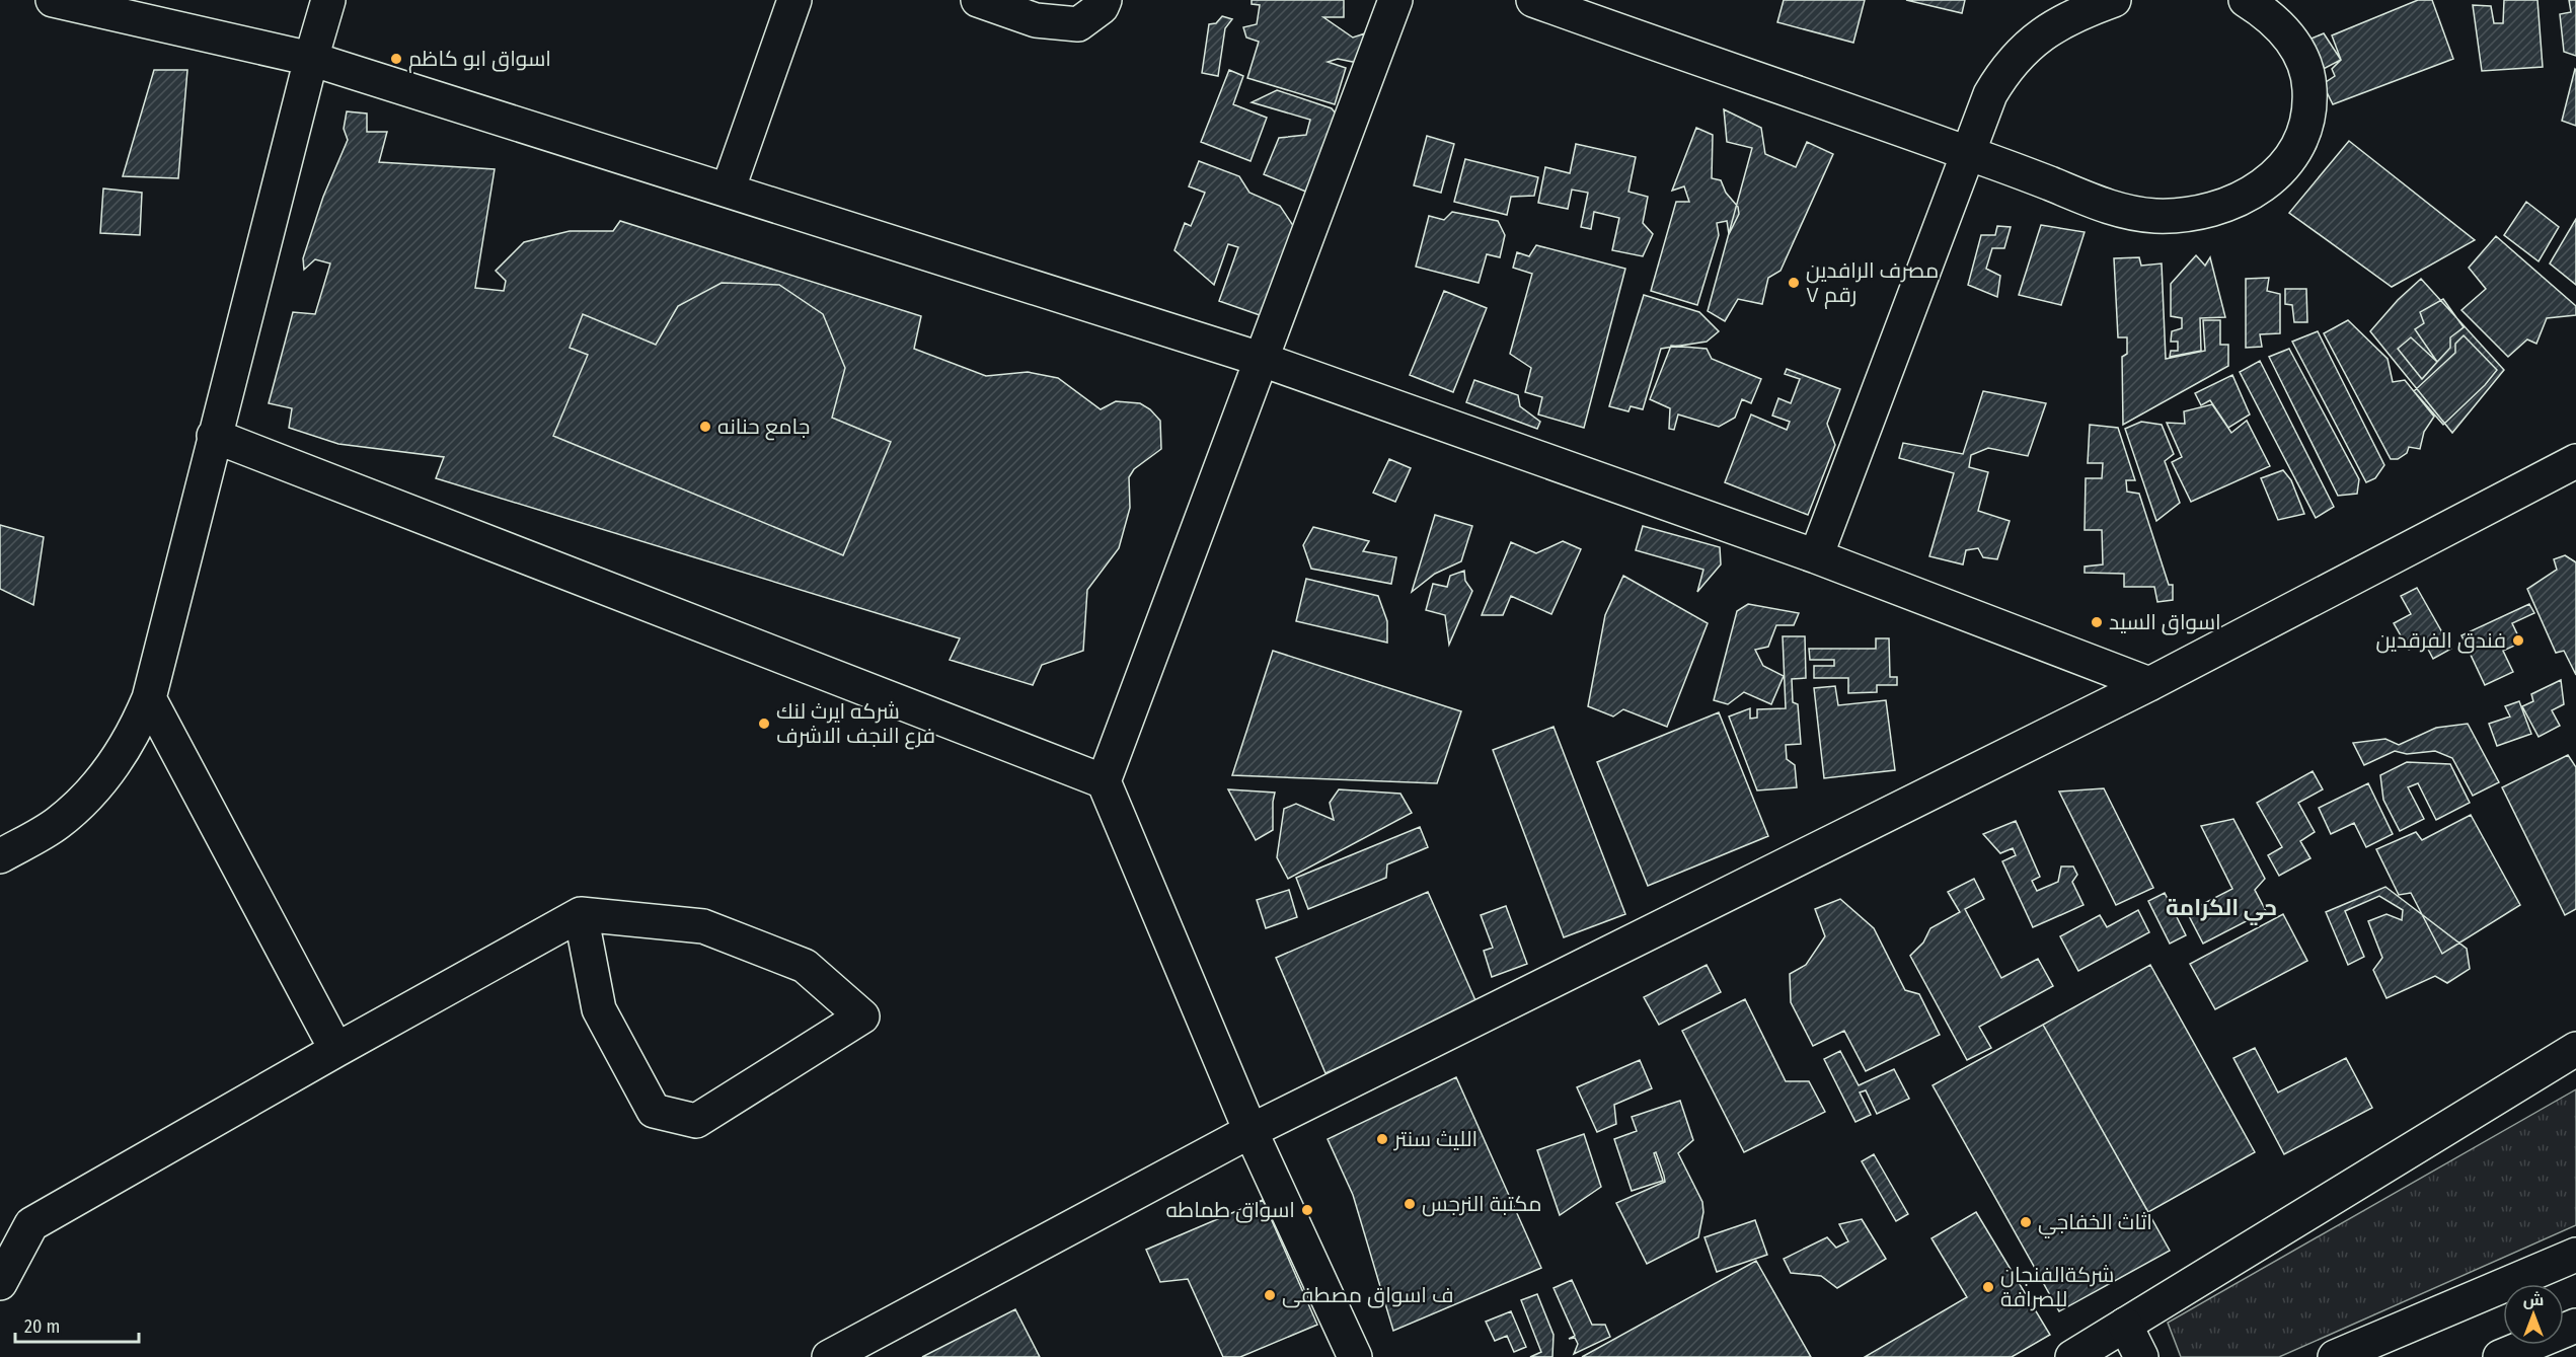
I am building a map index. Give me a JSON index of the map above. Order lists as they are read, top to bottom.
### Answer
{
  "districts": ["حي الكرامة"],
  "places": [
    "اسواق ابو كاظم",
    "مصرف الرافدين رقم ٧",
    "جامع حنانه",
    "اسواق السيد",
    "فندق الفرقدين",
    "شركه ايرث لنك فرع النجف الاشرف",
    "الليث سنتر",
    "مكتبة النرجس",
    "اسواق طماطه",
    "اثاث الخفاجي",
    "شركةالفنجان للصرافة",
    "ف اسواق مصطفى"
  ],
  "scale_bar": "20 m",
  "north": "top"
}
